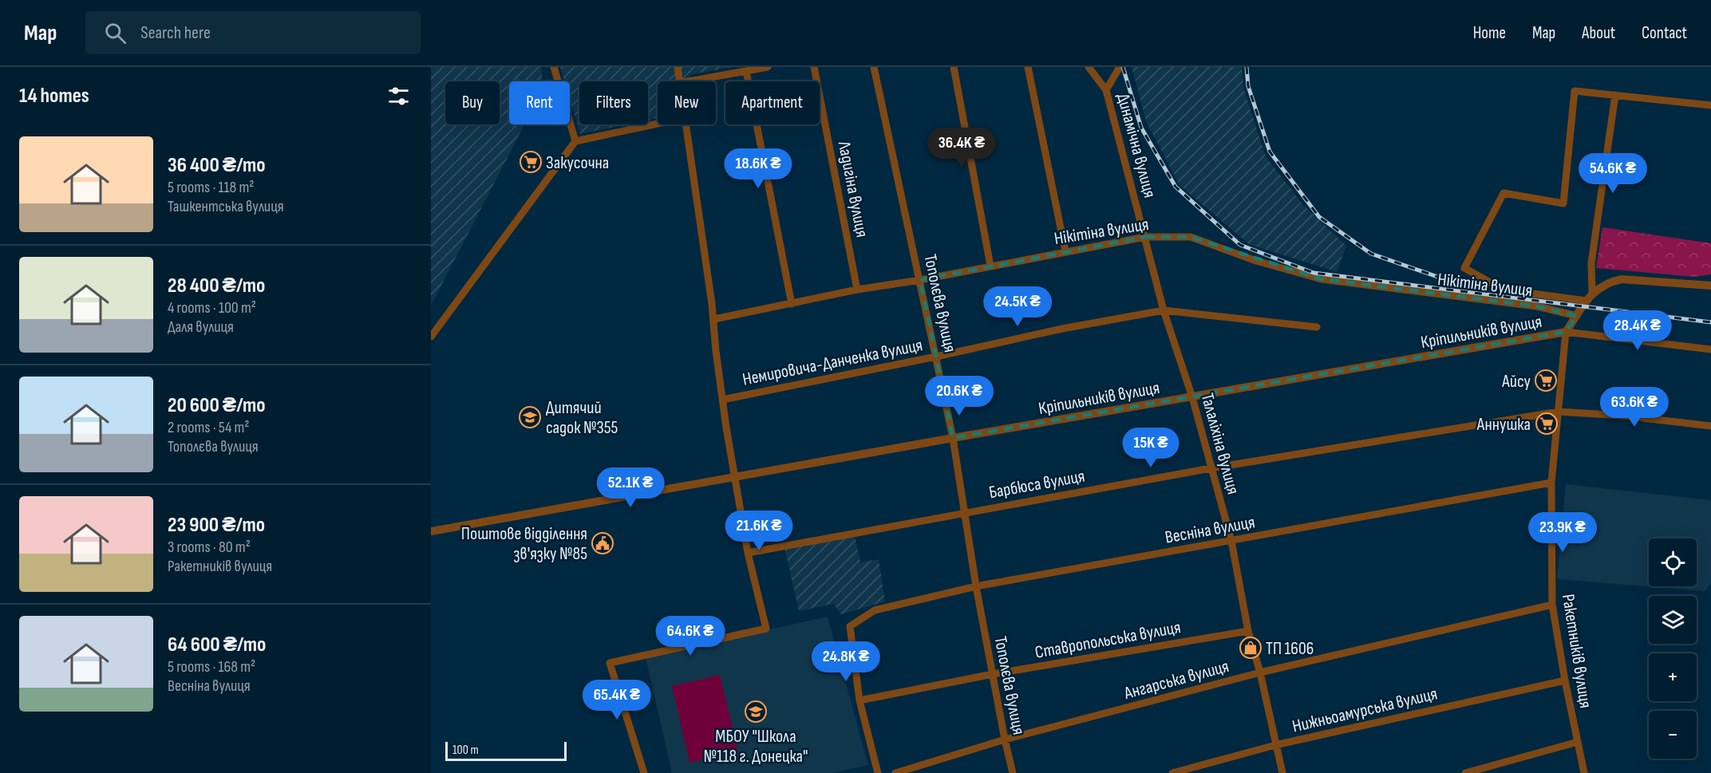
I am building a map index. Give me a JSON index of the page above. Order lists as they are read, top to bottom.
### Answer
{
  "streets": {
    "street": [
      "Динамічна вулиця",
      "Ладигіна вулиця",
      "Нікітіна вулиця",
      "Тополєва вулиця",
      "Кріпильників вулиця",
      "Немировича-Данченка вулиця",
      "Талаліхіна вулиця",
      "Барбюса вулиця",
      "Весніна вулиця",
      "Ставропольська вулиця",
      "Ракетників вулиця",
      "Ангарська вулиця",
      "Нижньоамурська вулиця"
    ]
  },
  "crossings": [
    ["Динамічна вулиця", "Нікітіна вулиця"],
    ["Динамічна вулиця", "Талаліхіна вулиця"],
    ["Ладигіна вулиця", "Нікітіна вулиця"],
    ["Нікітіна вулиця", "Тополєва вулиця"],
    ["Нікітіна вулиця", "Кріпильників вулиця"],
    ["Нікітіна вулиця", "Талаліхіна вулиця"],
    ["Тополєва вулиця", "Кріпильників вулиця"],
    ["Тополєва вулиця", "Немировича-Данченка вулиця"],
    ["Тополєва вулиця", "Барбюса вулиця"],
    ["Тополєва вулиця", "Весніна вулиця"],
    ["Тополєва вулиця", "Ставропольська вулиця"],
    ["Тополєва вулиця", "Ангарська вулиця"],
    ["Кріпильників вулиця", "Талаліхіна вулиця"],
    ["Кріпильників вулиця", "Ракетників вулиця"],
    ["Немировича-Данченка вулиця", "Талаліхіна вулиця"],
    ["Талаліхіна вулиця", "Барбюса вулиця"],
    ["Талаліхіна вулиця", "Весніна вулиця"],
    ["Талаліхіна вулиця", "Ставропольська вулиця"],
    ["Талаліхіна вулиця", "Ангарська вулиця"],
    ["Талаліхіна вулиця", "Нижньоамурська вулиця"],
    ["Барбюса вулиця", "Ракетників вулиця"],
    ["Весніна вулиця", "Ставропольська вулиця"],
    ["Весніна вулиця", "Ракетників вулиця"],
    ["Ракетників вулиця", "Ангарська вулиця"],
    ["Ракетників вулиця", "Нижньоамурська вулиця"]
  ],
  "places": {
    "supermarket": ["Закусочна", "Айсу", "Аннушка"],
    "school or university": ["Дитячий садок №355", "МБОУ \"Школа №118 г. Донецка\""],
    "public building": ["Поштове відділення зв'язку №85"],
    "shop": ["ТП 1606"]
  },
  "scale_bar": "100 m",
  "page": {
    "header": "Map",
    "search": "Search here",
    "nav": [
      "Home",
      "Map",
      "About",
      "Contact"
    ],
    "heading": "14 homes",
    "chip": [
      "Buy",
      "Rent",
      "Filters",
      "New",
      "Apartment"
    ],
    "list": [
      {
        "name": "36 400 ₴/mo",
        "note": "5 rooms · 118 m² · Ташкентська вулиця"
      },
      {
        "name": "28 400 ₴/mo",
        "note": "4 rooms · 100 m² · Даля вулиця"
      },
      {
        "name": "20 600 ₴/mo",
        "note": "2 rooms · 54 m² · Тополєва вулиця"
      },
      {
        "name": "23 900 ₴/mo",
        "note": "3 rooms · 80 m² · Ракетників вулиця"
      },
      {
        "name": "64 600 ₴/mo",
        "note": "5 rooms · 168 m² · Весніна вулиця"
      }
    ],
    "price": [
      "36.4K ₴",
      "18.6K ₴",
      "54.6K ₴",
      "24.5K ₴",
      "28.4K ₴",
      "20.6K ₴",
      "63.6K ₴",
      "15K ₴",
      "52.1K ₴",
      "21.6K ₴",
      "23.9K ₴",
      "64.6K ₴",
      "24.8K ₴",
      "65.4K ₴"
    ],
    "map_buttons": ["+", "−"],
    "scale": "100 m"
  }
}
